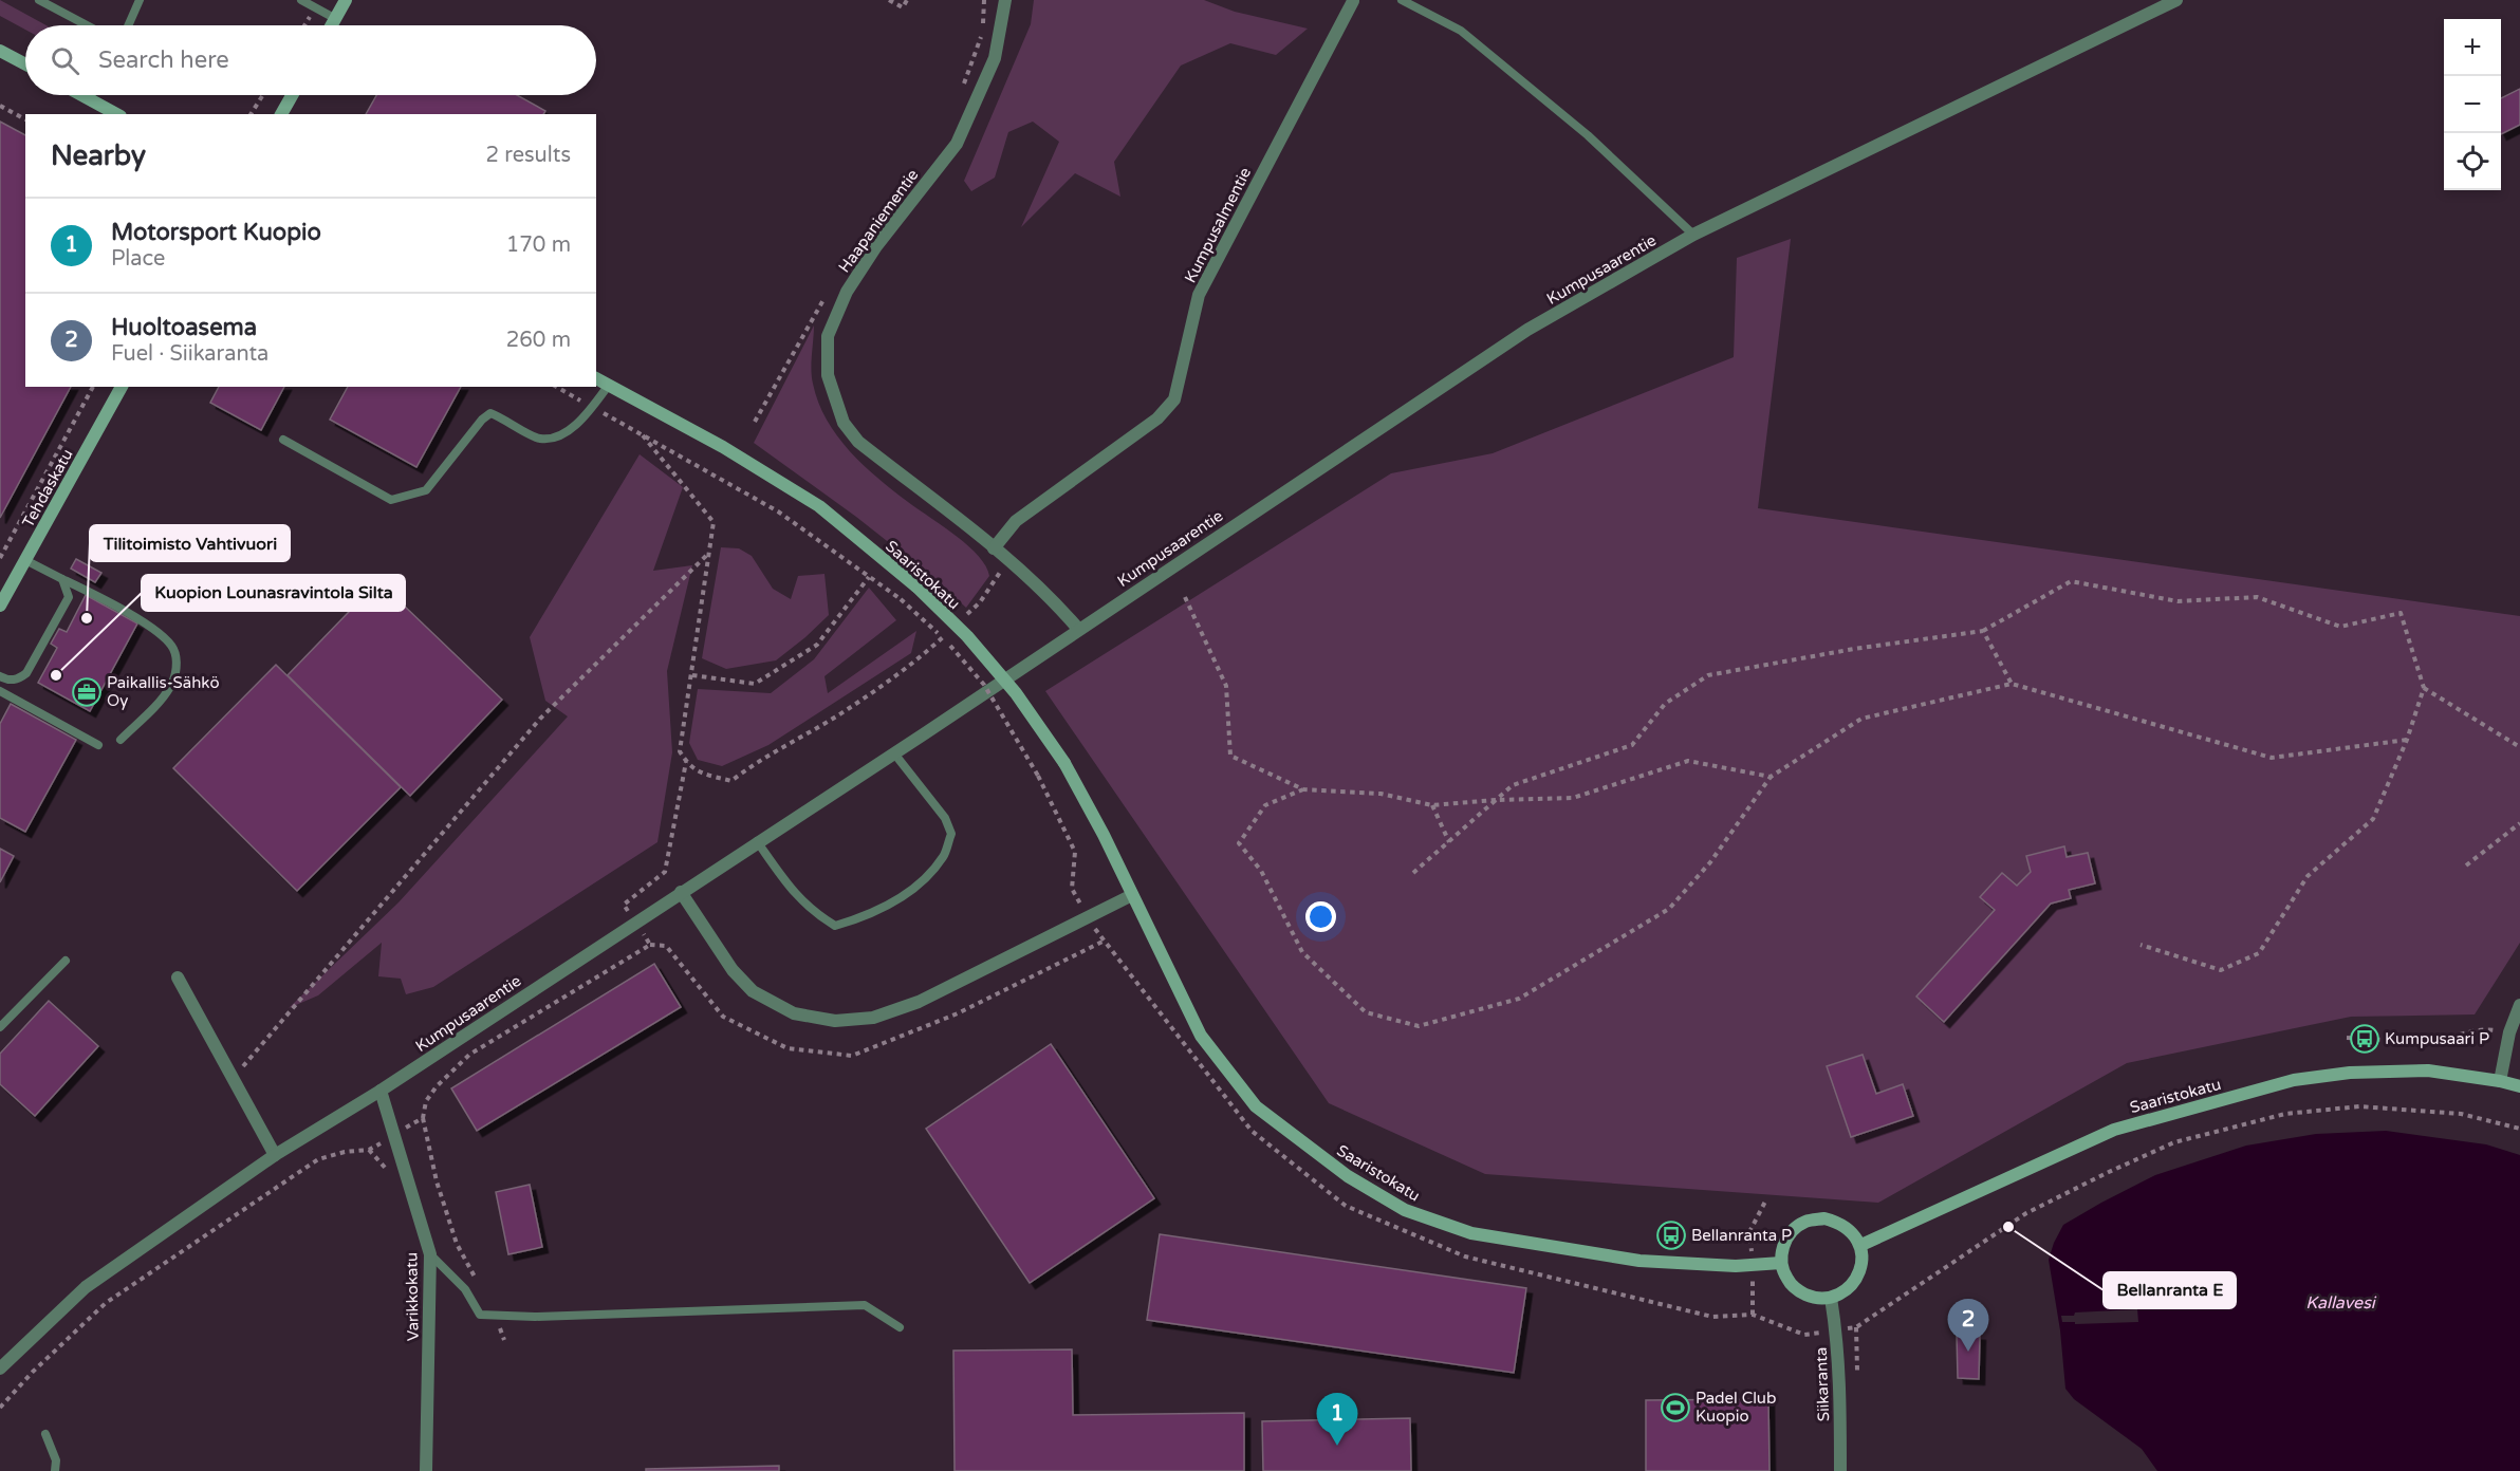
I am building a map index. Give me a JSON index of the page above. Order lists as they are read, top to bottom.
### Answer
{
  "streets": {
    "main road": ["Tehdaskatu", "Saaristokatu"],
    "street": [
      "Haapaniementie",
      "Kumpusalmentie",
      "Kumpusaarentie",
      "Varikkokatu",
      "Siikaranta"
    ]
  },
  "crossings": [
    ["Haapaniementie", "Kumpusalmentie"],
    ["Haapaniementie", "Kumpusaarentie"],
    ["Kumpusaarentie", "Varikkokatu"],
    ["Saaristokatu", "Siikaranta"]
  ],
  "water": ["Kallavesi"],
  "places": {
    "other": ["Tilitoimisto Vahtivuori", "Kuopion Lounasravintola Silta", "Bellanranta E"],
    "office": ["Paikallis-Sähkö Oy"],
    "bus stop": ["Kumpusaari P", "Bellanranta P"],
    "sports": ["Padel Club Kuopio"]
  },
  "page": {
    "map_buttons": ["+", "−"],
    "search": "Search here",
    "heading": ["Nearby", "2 results"],
    "list": [
      {
        "mark": "1",
        "name": "Motorsport Kuopio",
        "note": "Place",
        "value": "170 m"
      },
      {
        "mark": "2",
        "name": "Huoltoasema",
        "note": "Fuel · Siikaranta",
        "value": "260 m"
      }
    ],
    "pins": ["2", "1"]
  }
}
